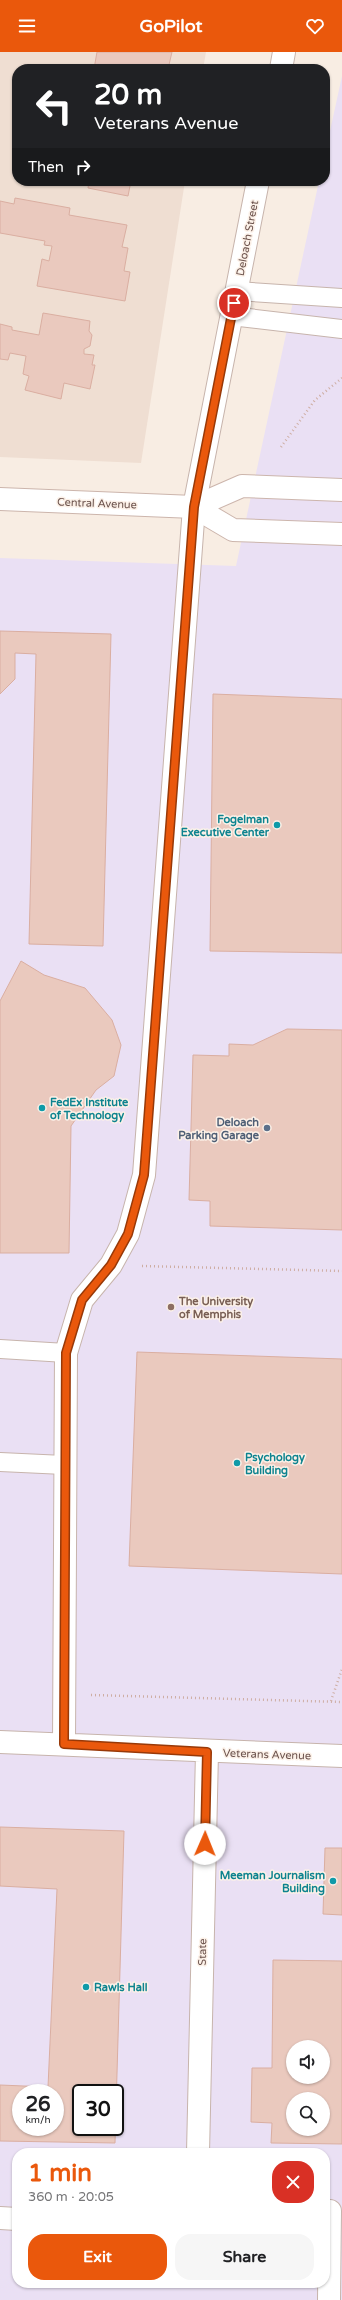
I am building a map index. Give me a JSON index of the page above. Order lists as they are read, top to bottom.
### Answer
{
  "streets": {
    "street": [
      "Deloach Street",
      "Central Avenue",
      "Veterans Avenue",
      "State"
    ]
  },
  "crossings": [
    ["Deloach Street", "Central Avenue"],
    ["Deloach Street", "Veterans Avenue"],
    ["Veterans Avenue", "State"]
  ],
  "places": [
    "Fogelman Executive Center",
    "FedEx Institute of Technology",
    "Deloach Parking Garage",
    "The University of Memphis",
    "Psychology Building",
    "Meeman Journalism Building",
    "Rawls Hall"
  ],
  "page": {
    "header": "GoPilot",
    "turn": ["20 m", "Veterans Avenue"],
    "then": "Then",
    "speed": "26 km/h",
    "limit": "30",
    "heading": ["1 min", "360 m · 20:05"],
    "buttons": ["Exit", "Share"]
  }
}
